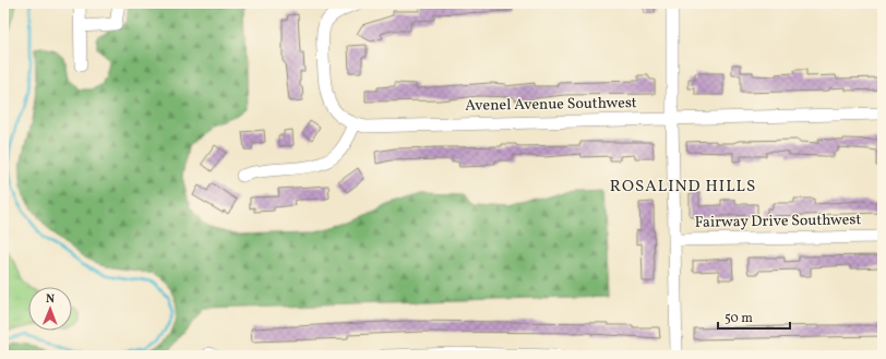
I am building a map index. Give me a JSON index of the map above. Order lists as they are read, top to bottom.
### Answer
{
  "streets": {
    "street": ["Avenel Avenue Southwest", "Fairway Drive Southwest"]
  },
  "districts": ["ROSALIND HILLS"],
  "scale_bar": "50 m",
  "north": "top"
}
